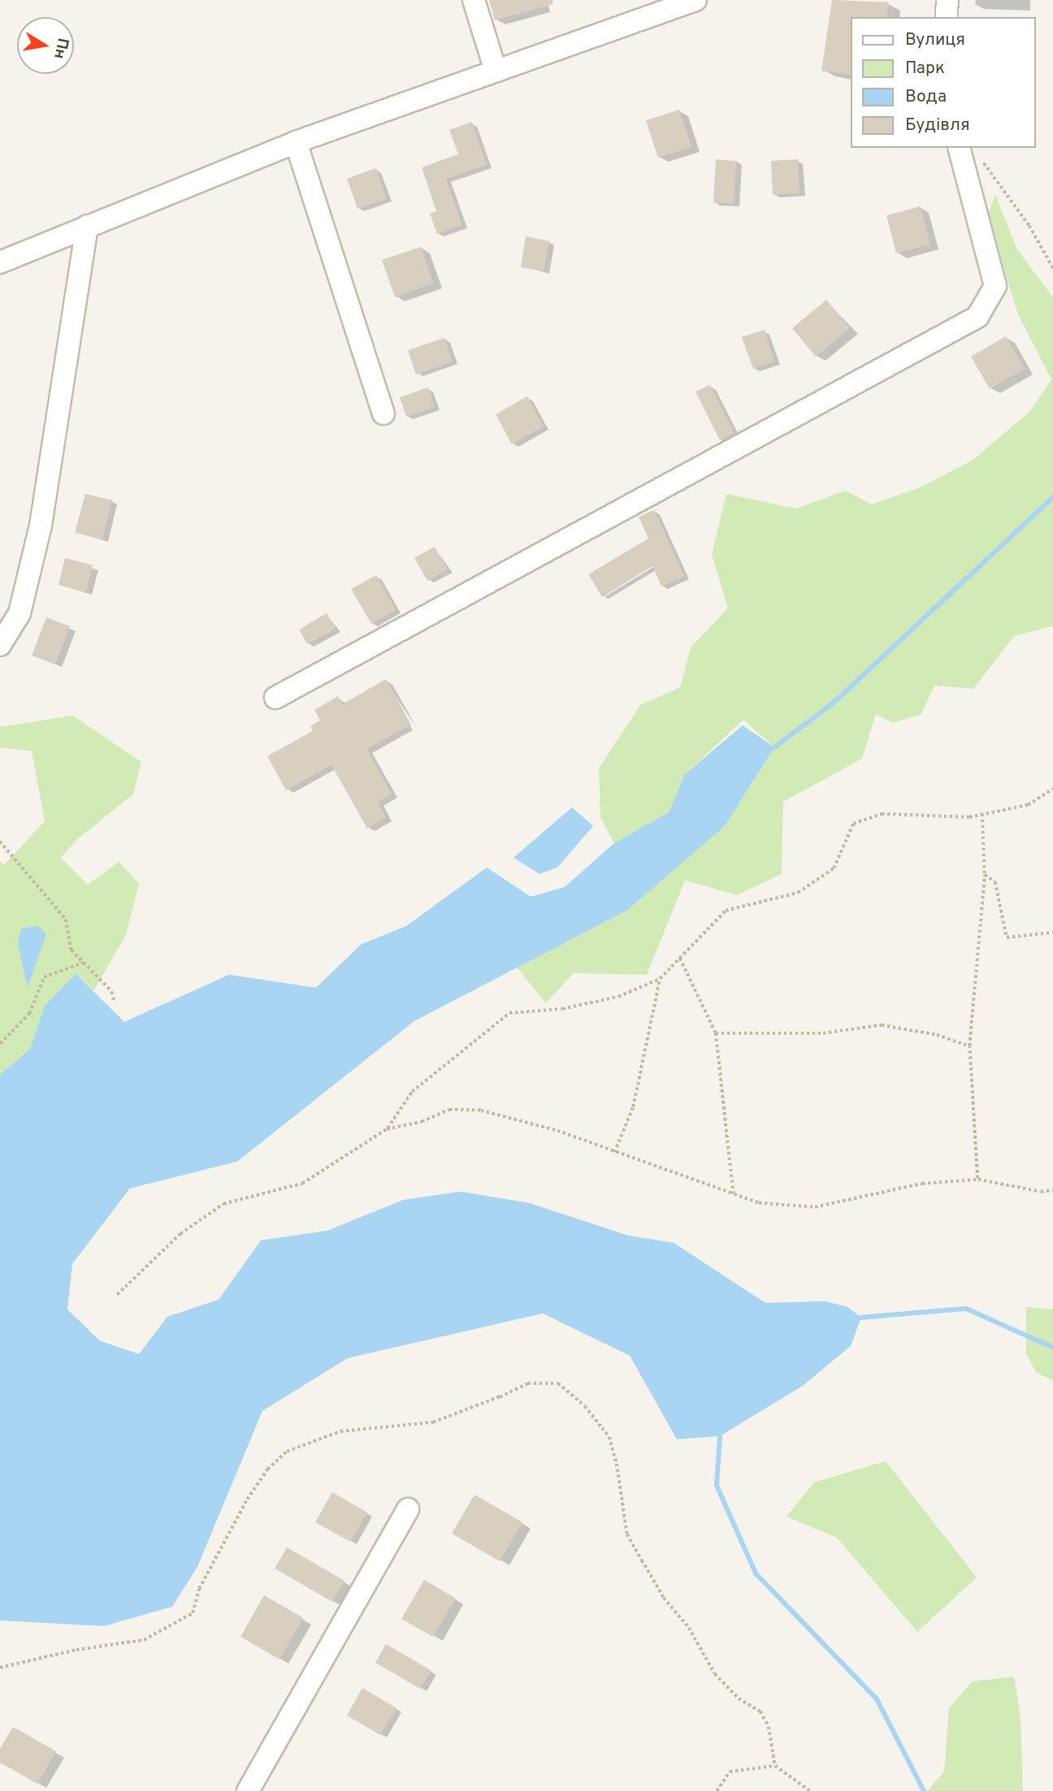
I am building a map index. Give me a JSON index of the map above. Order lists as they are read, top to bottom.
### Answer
{
  "legend": [
    "Вулиця",
    "Парк",
    "Вода",
    "Будівля"
  ],
  "north": "right"
}
